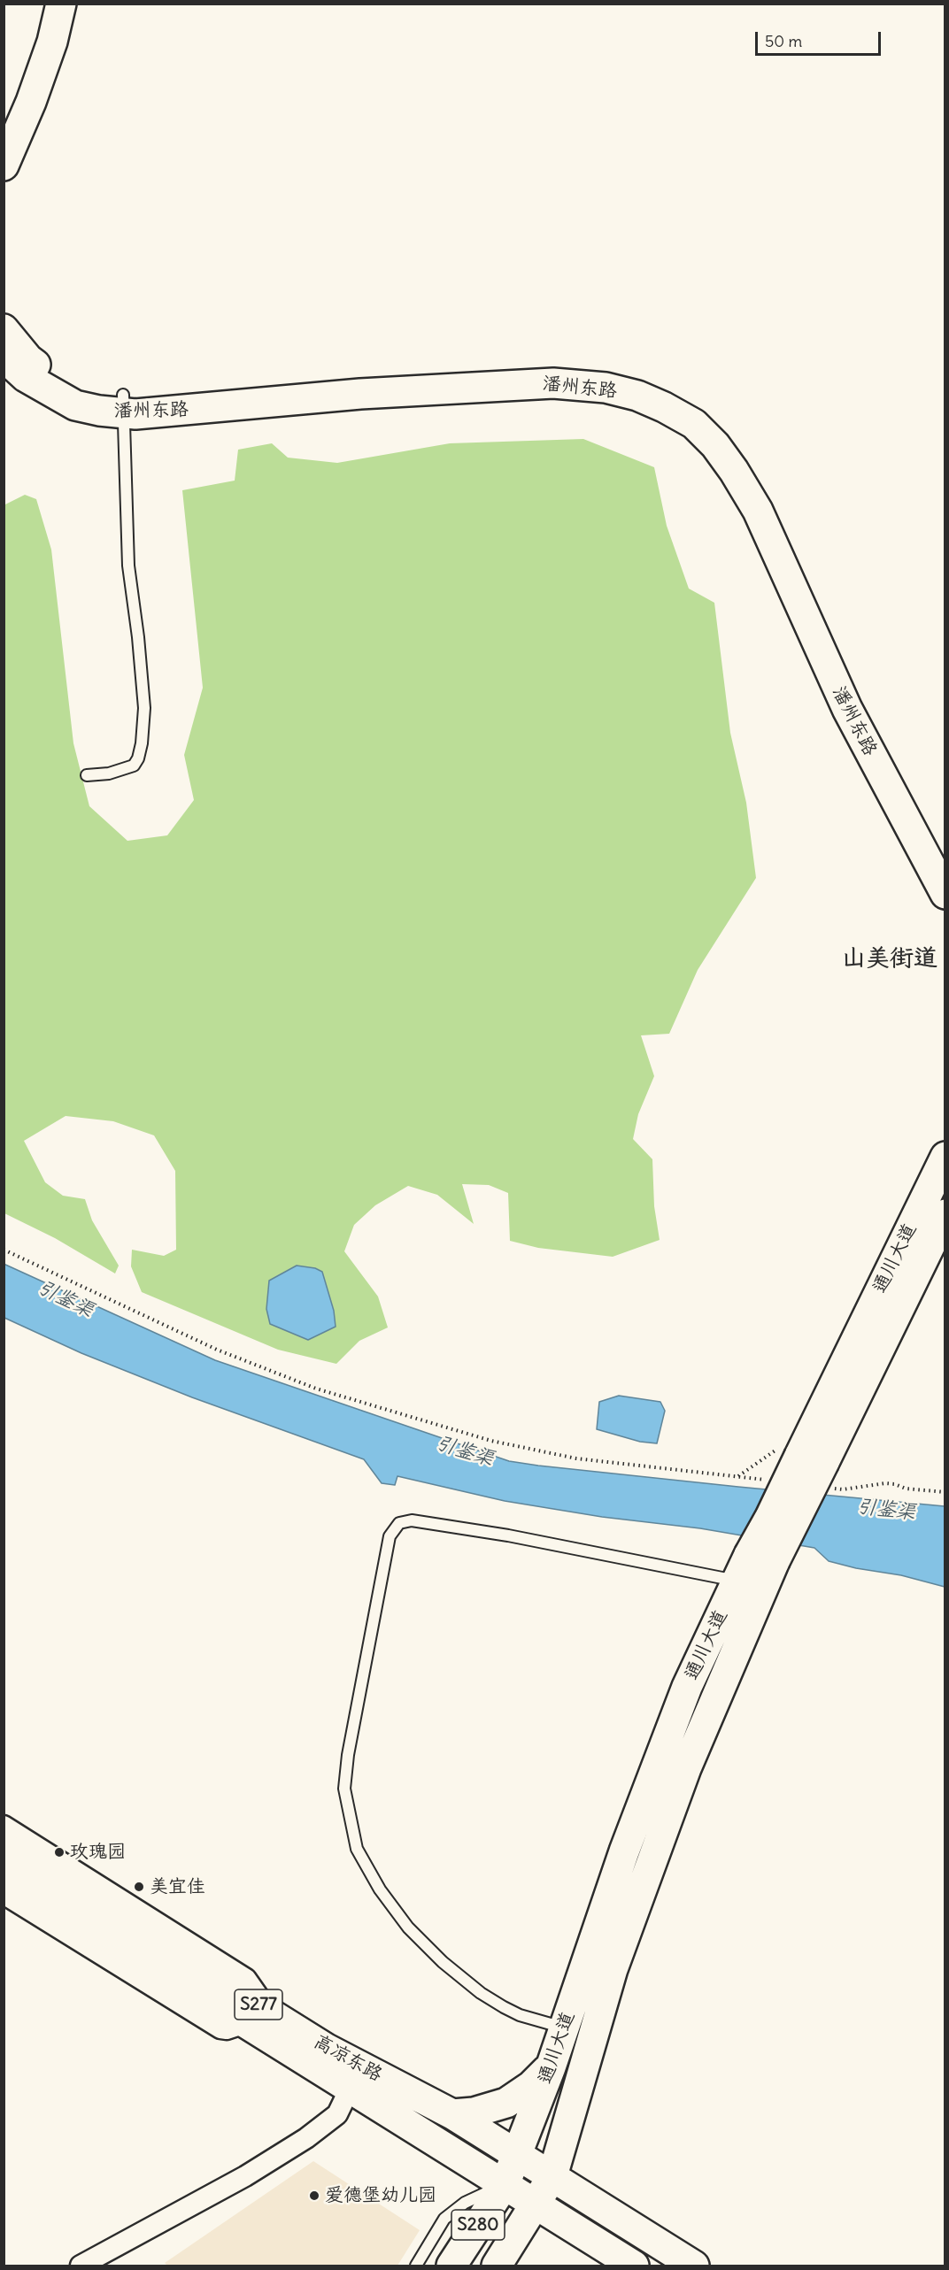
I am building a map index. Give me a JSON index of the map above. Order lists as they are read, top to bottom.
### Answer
{
  "streets": {
    "main road": [
      "潘州东路",
      "通川大道",
      "S277",
      "高凉东路",
      "S280"
    ]
  },
  "crossings": [
    ["通川大道", "高凉东路"],
    ["通川大道", "S280"],
    ["高凉东路", "S280"]
  ],
  "districts": ["山美街道"],
  "water": ["引鉴渠"],
  "places": ["玫瑰园", "美宜佳", "爱德堡幼儿园"],
  "scale_bar": "50 m"
}
